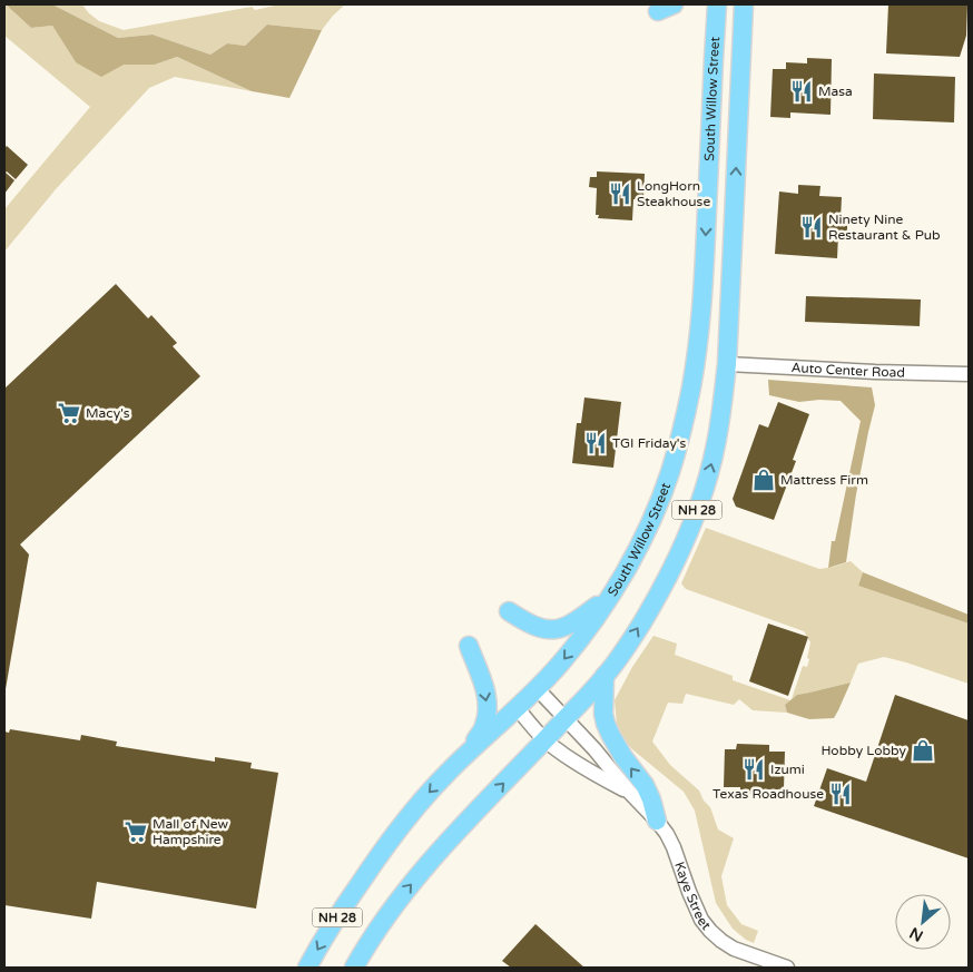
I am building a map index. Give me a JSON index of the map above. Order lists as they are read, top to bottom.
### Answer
{
  "streets": {
    "main road": ["South Willow Street", "NH 28"],
    "street": ["Auto Center Road", "Kaye Street"]
  },
  "crossings": [
    ["South Willow Street", "Auto Center Road"],
    ["South Willow Street", "Kaye Street"]
  ],
  "places": {
    "restaurant": [
      "Masa",
      "LongHorn Steakhouse",
      "Ninety Nine Restaurant & Pub",
      "TGI Friday's",
      "Izumi",
      "Texas Roadhouse"
    ],
    "supermarket": ["Macy's", "Mall of New Hampshire"],
    "shop": ["Mattress Firm", "Hobby Lobby"]
  },
  "north": "bottom left"
}
